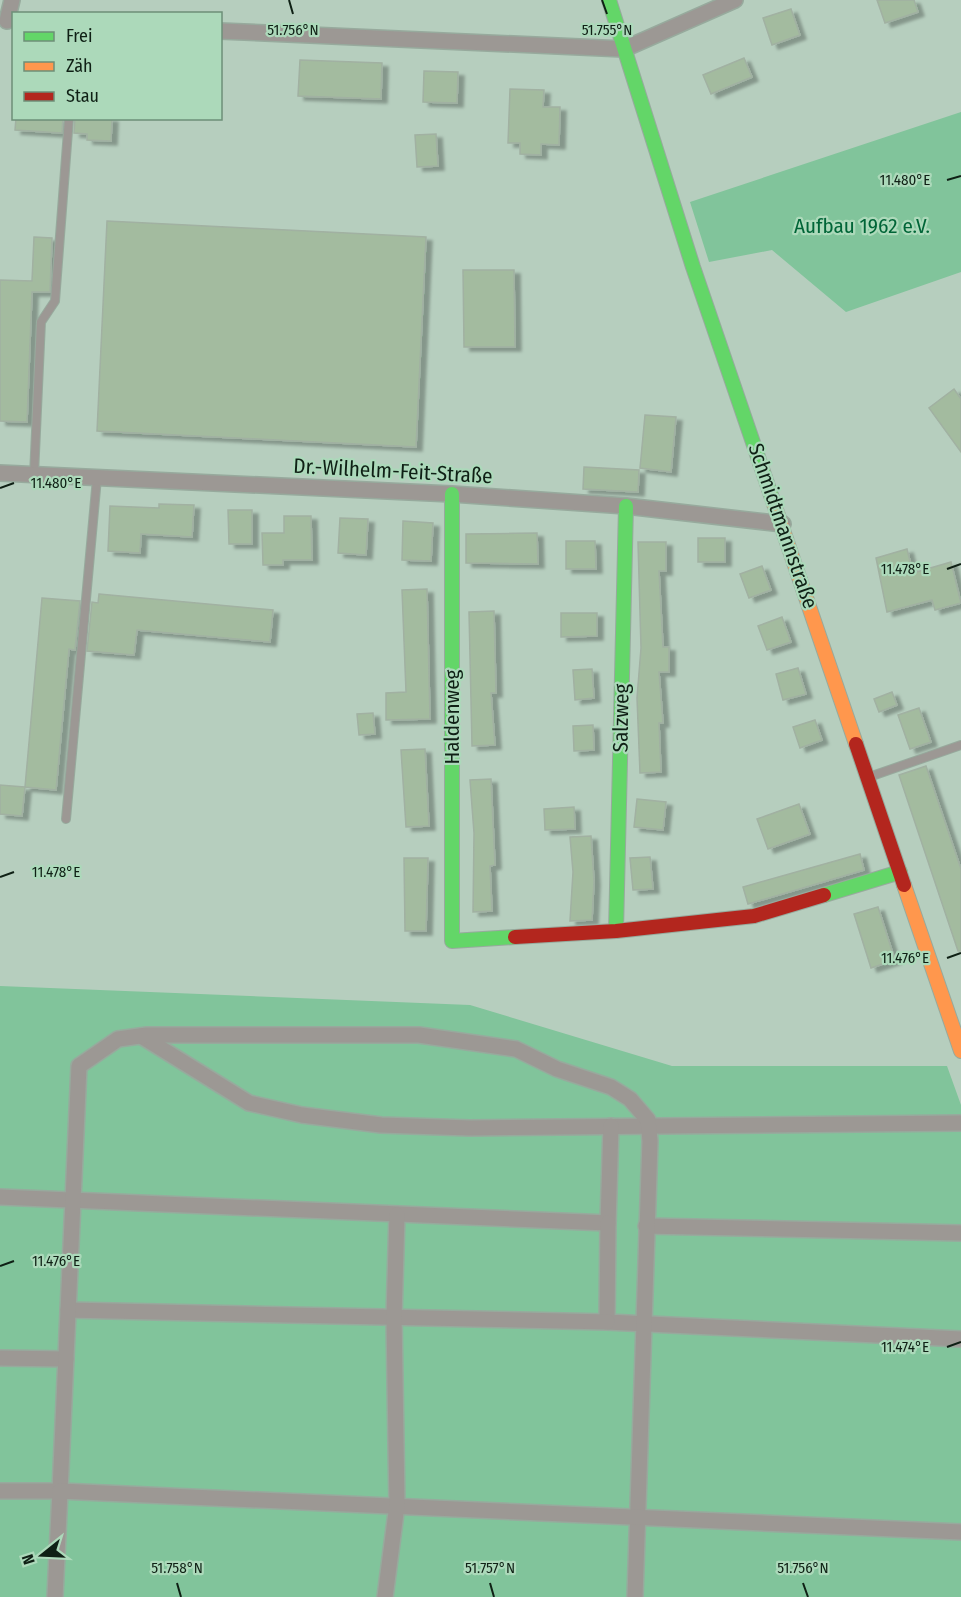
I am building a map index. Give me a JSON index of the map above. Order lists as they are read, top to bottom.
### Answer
{
  "streets": {
    "street": [
      "Dr.-Wilhelm-Feit-Straße",
      "Schmidtmannstraße",
      "Haldenweg",
      "Salzweg"
    ]
  },
  "crossings": [
    ["Dr.-Wilhelm-Feit-Straße", "Schmidtmannstraße"],
    ["Dr.-Wilhelm-Feit-Straße", "Haldenweg"],
    ["Dr.-Wilhelm-Feit-Straße", "Salzweg"],
    ["Haldenweg", "Salzweg"]
  ],
  "parks": ["Aufbau 1962 e.V."],
  "legend": ["Frei", "Zäh", "Stau"],
  "north": "left",
  "coordinates": [
    "51.756°N",
    "51.755°N",
    "11.480°E",
    "11.478°E",
    "11.476°E",
    "11.474°E",
    "51.758°N",
    "51.757°N"
  ]
}
